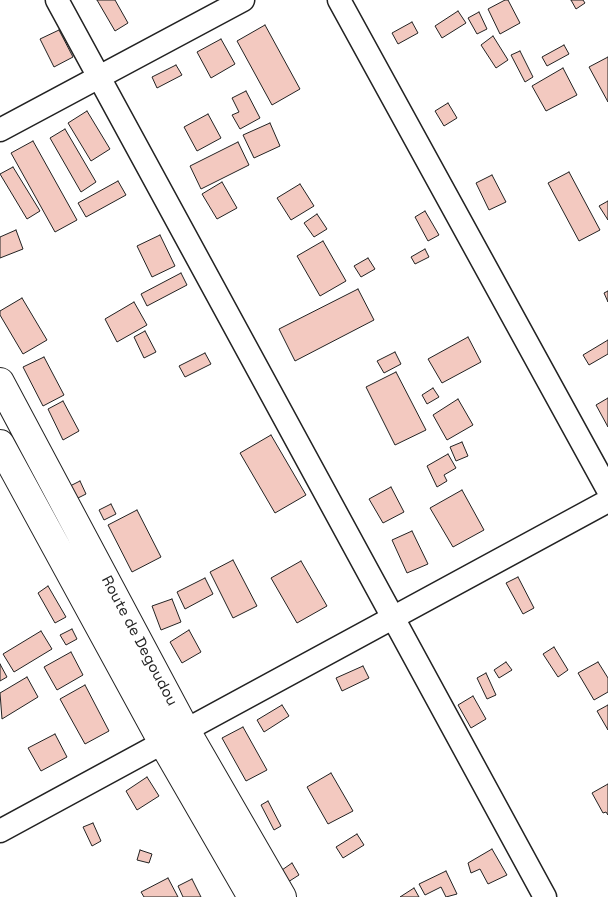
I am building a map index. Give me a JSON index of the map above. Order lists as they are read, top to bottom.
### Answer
{
  "streets": {
    "main road": ["Route de Degoudou"]
  }
}
